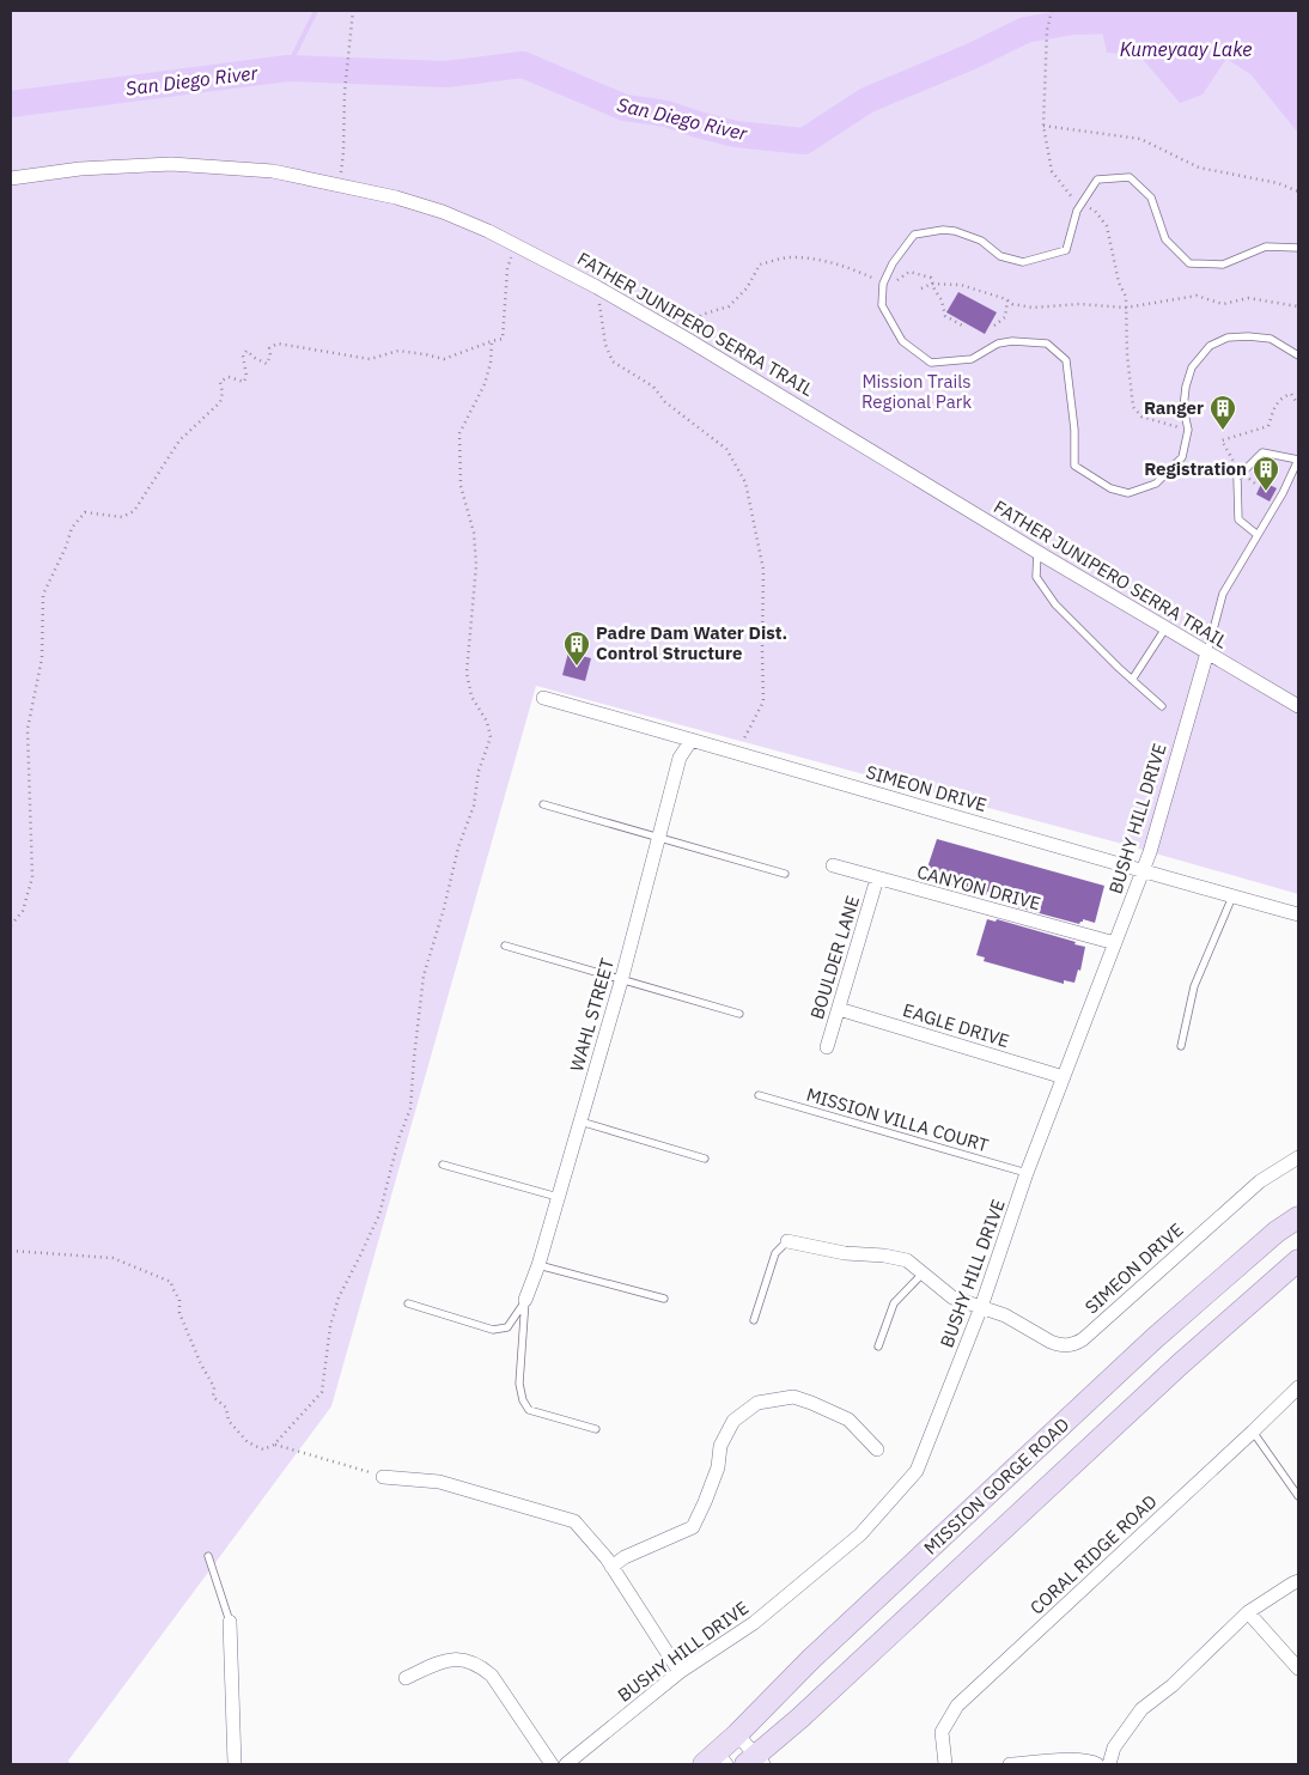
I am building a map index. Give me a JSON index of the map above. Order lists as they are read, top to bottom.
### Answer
{
  "streets": {
    "main road": ["MISSION GORGE ROAD"],
    "street": [
      "FATHER JUNIPERO SERRA TRAIL",
      "SIMEON DRIVE",
      "BUSHY HILL DRIVE",
      "CANYON DRIVE",
      "BOULDER LANE",
      "WAHL STREET",
      "EAGLE DRIVE",
      "CORAL RIDGE ROAD"
    ],
    "lane": ["MISSION VILLA COURT"]
  },
  "crossings": [
    ["FATHER JUNIPERO SERRA TRAIL", "BUSHY HILL DRIVE"],
    ["SIMEON DRIVE", "BUSHY HILL DRIVE"],
    ["SIMEON DRIVE", "WAHL STREET"],
    ["BUSHY HILL DRIVE", "CANYON DRIVE"],
    ["BUSHY HILL DRIVE", "EAGLE DRIVE"],
    ["BUSHY HILL DRIVE", "MISSION VILLA COURT"],
    ["CANYON DRIVE", "BOULDER LANE"],
    ["BOULDER LANE", "EAGLE DRIVE"]
  ],
  "water": ["Kumeyaay Lake", "San Diego River"],
  "parks": ["Mission Trails Regional Park"],
  "places": {
    "building": ["Ranger", "Registration", "Padre Dam Water Dist. Control Structure"]
  }
}
